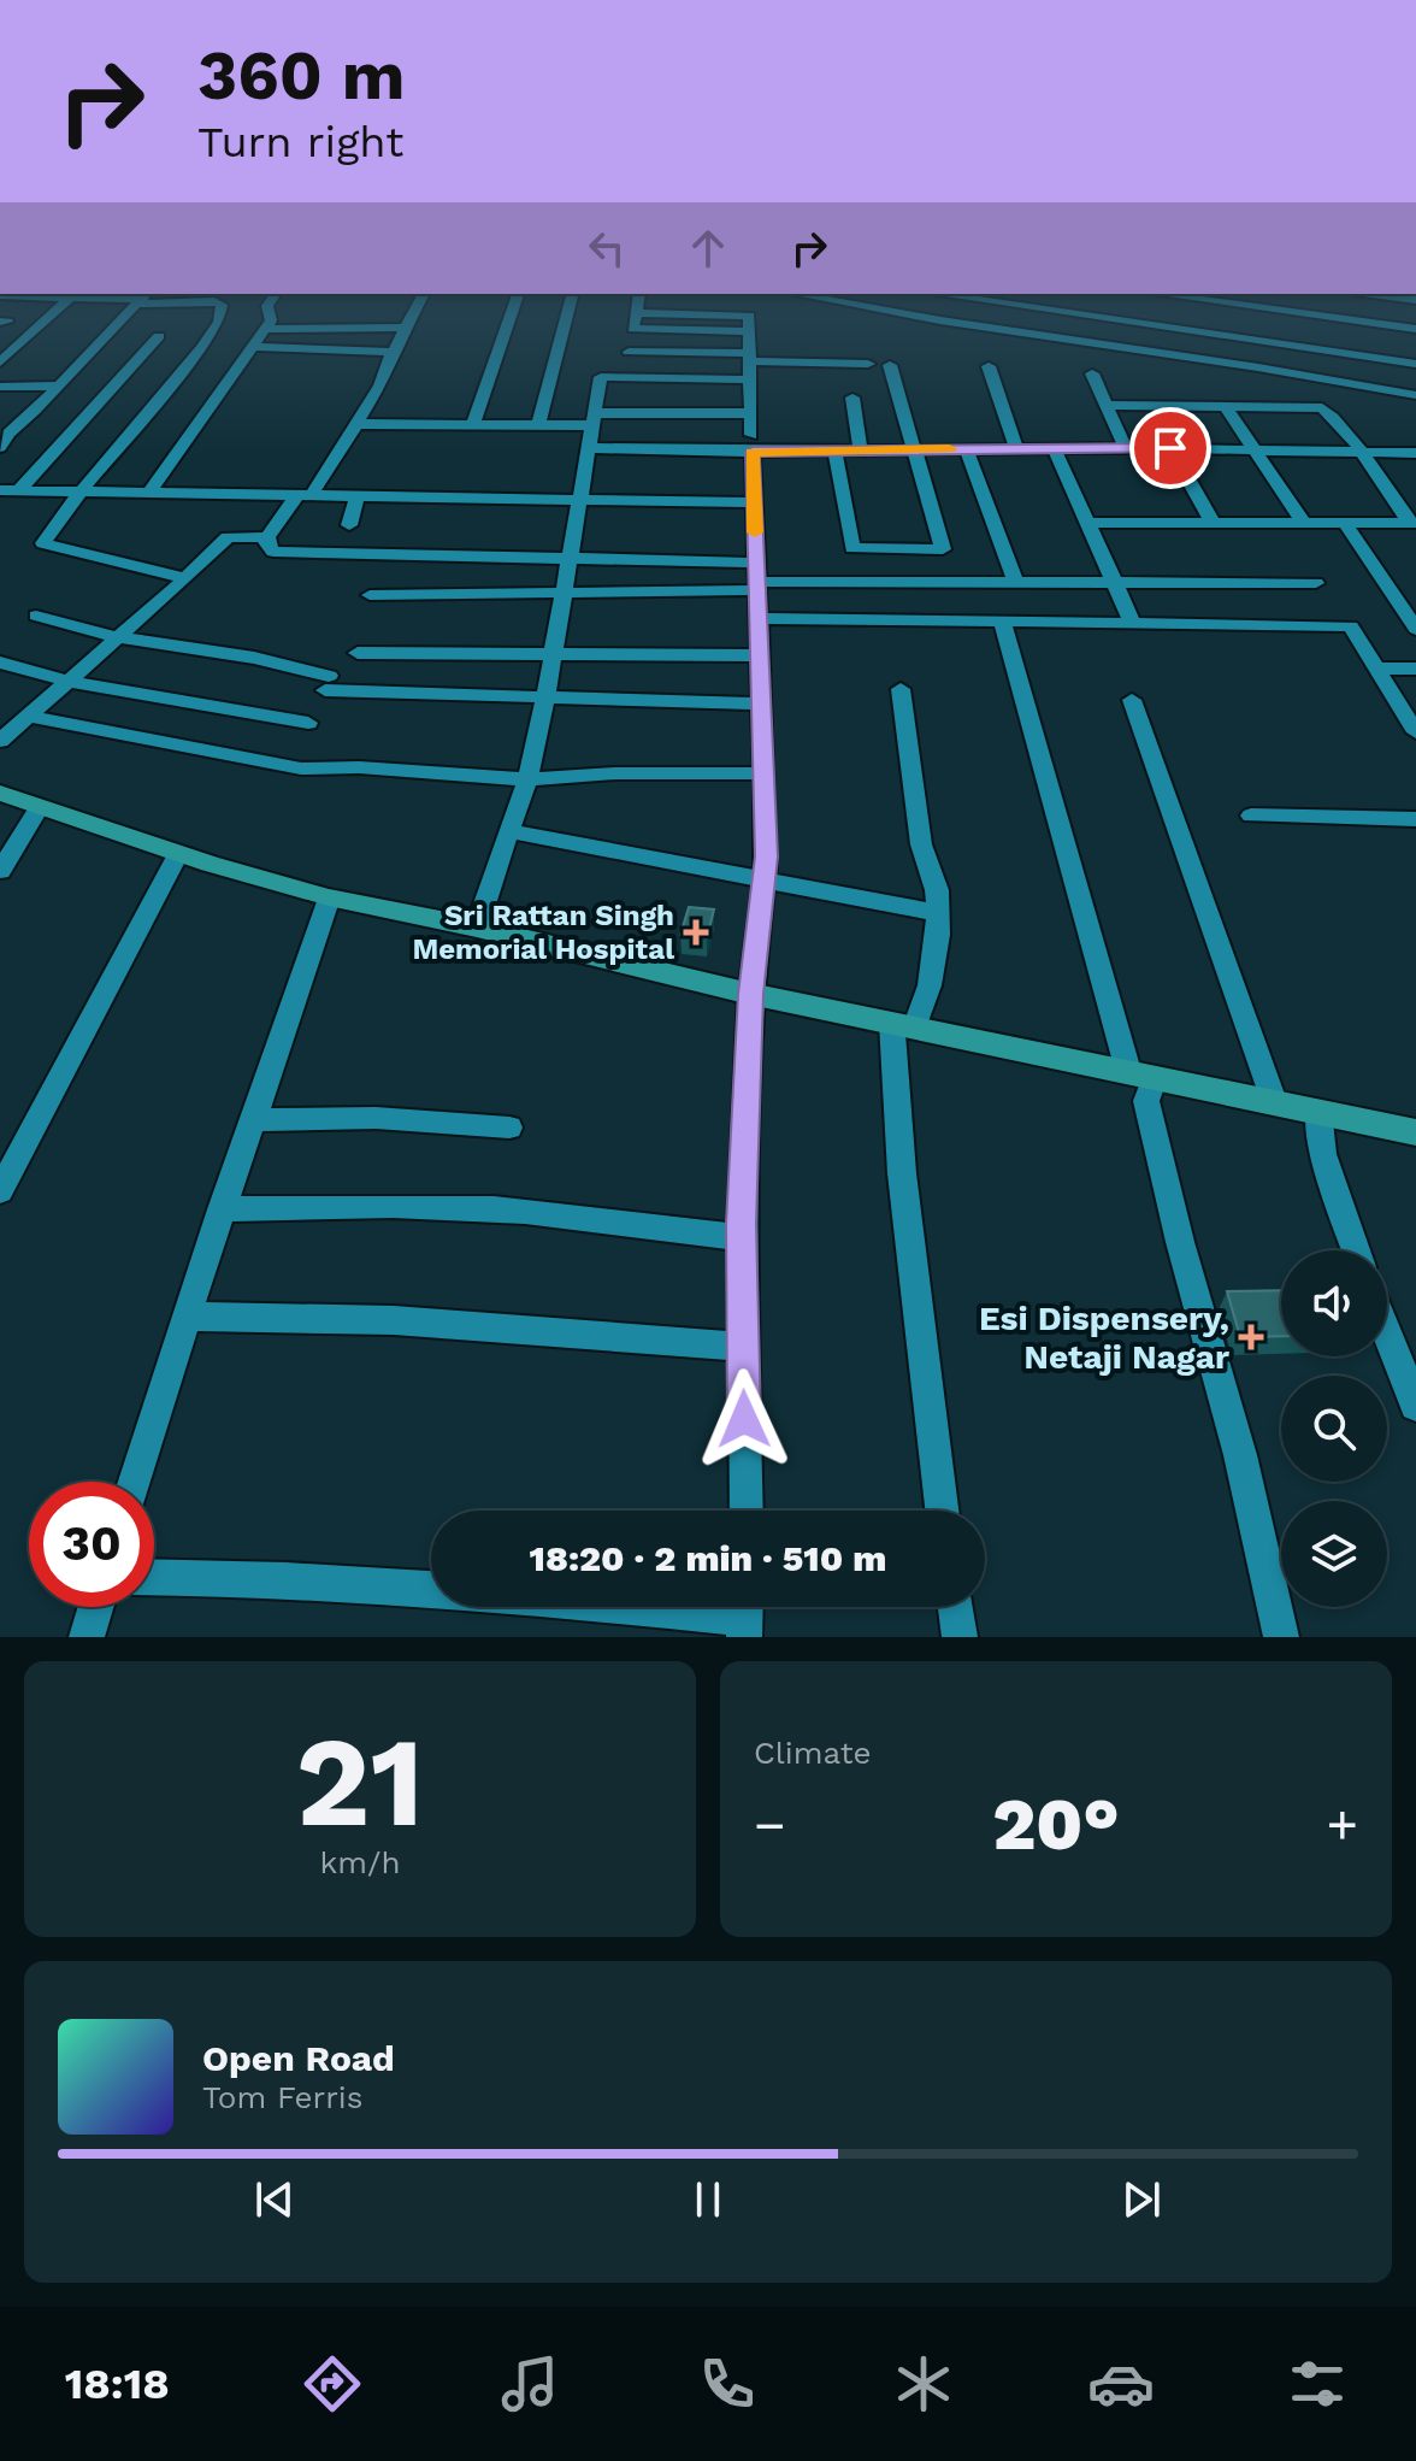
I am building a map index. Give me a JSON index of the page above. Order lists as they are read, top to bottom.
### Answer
{
  "places": {
    "health": ["Sri Rattan Singh Memorial Hospital", "Esi Dispensery, Netaji Nagar"]
  },
  "page": {
    "turn": ["360 m", "Turn right"],
    "limit": "30",
    "trip": "18:20 · 2 min · 510 m",
    "tile": [
      ["21", "km/h"],
      "Climate"
    ],
    "heat": ["−", "20°", "+"],
    "song": ["Open Road", "Tom Ferris"],
    "tabs": "18:18"
  }
}
